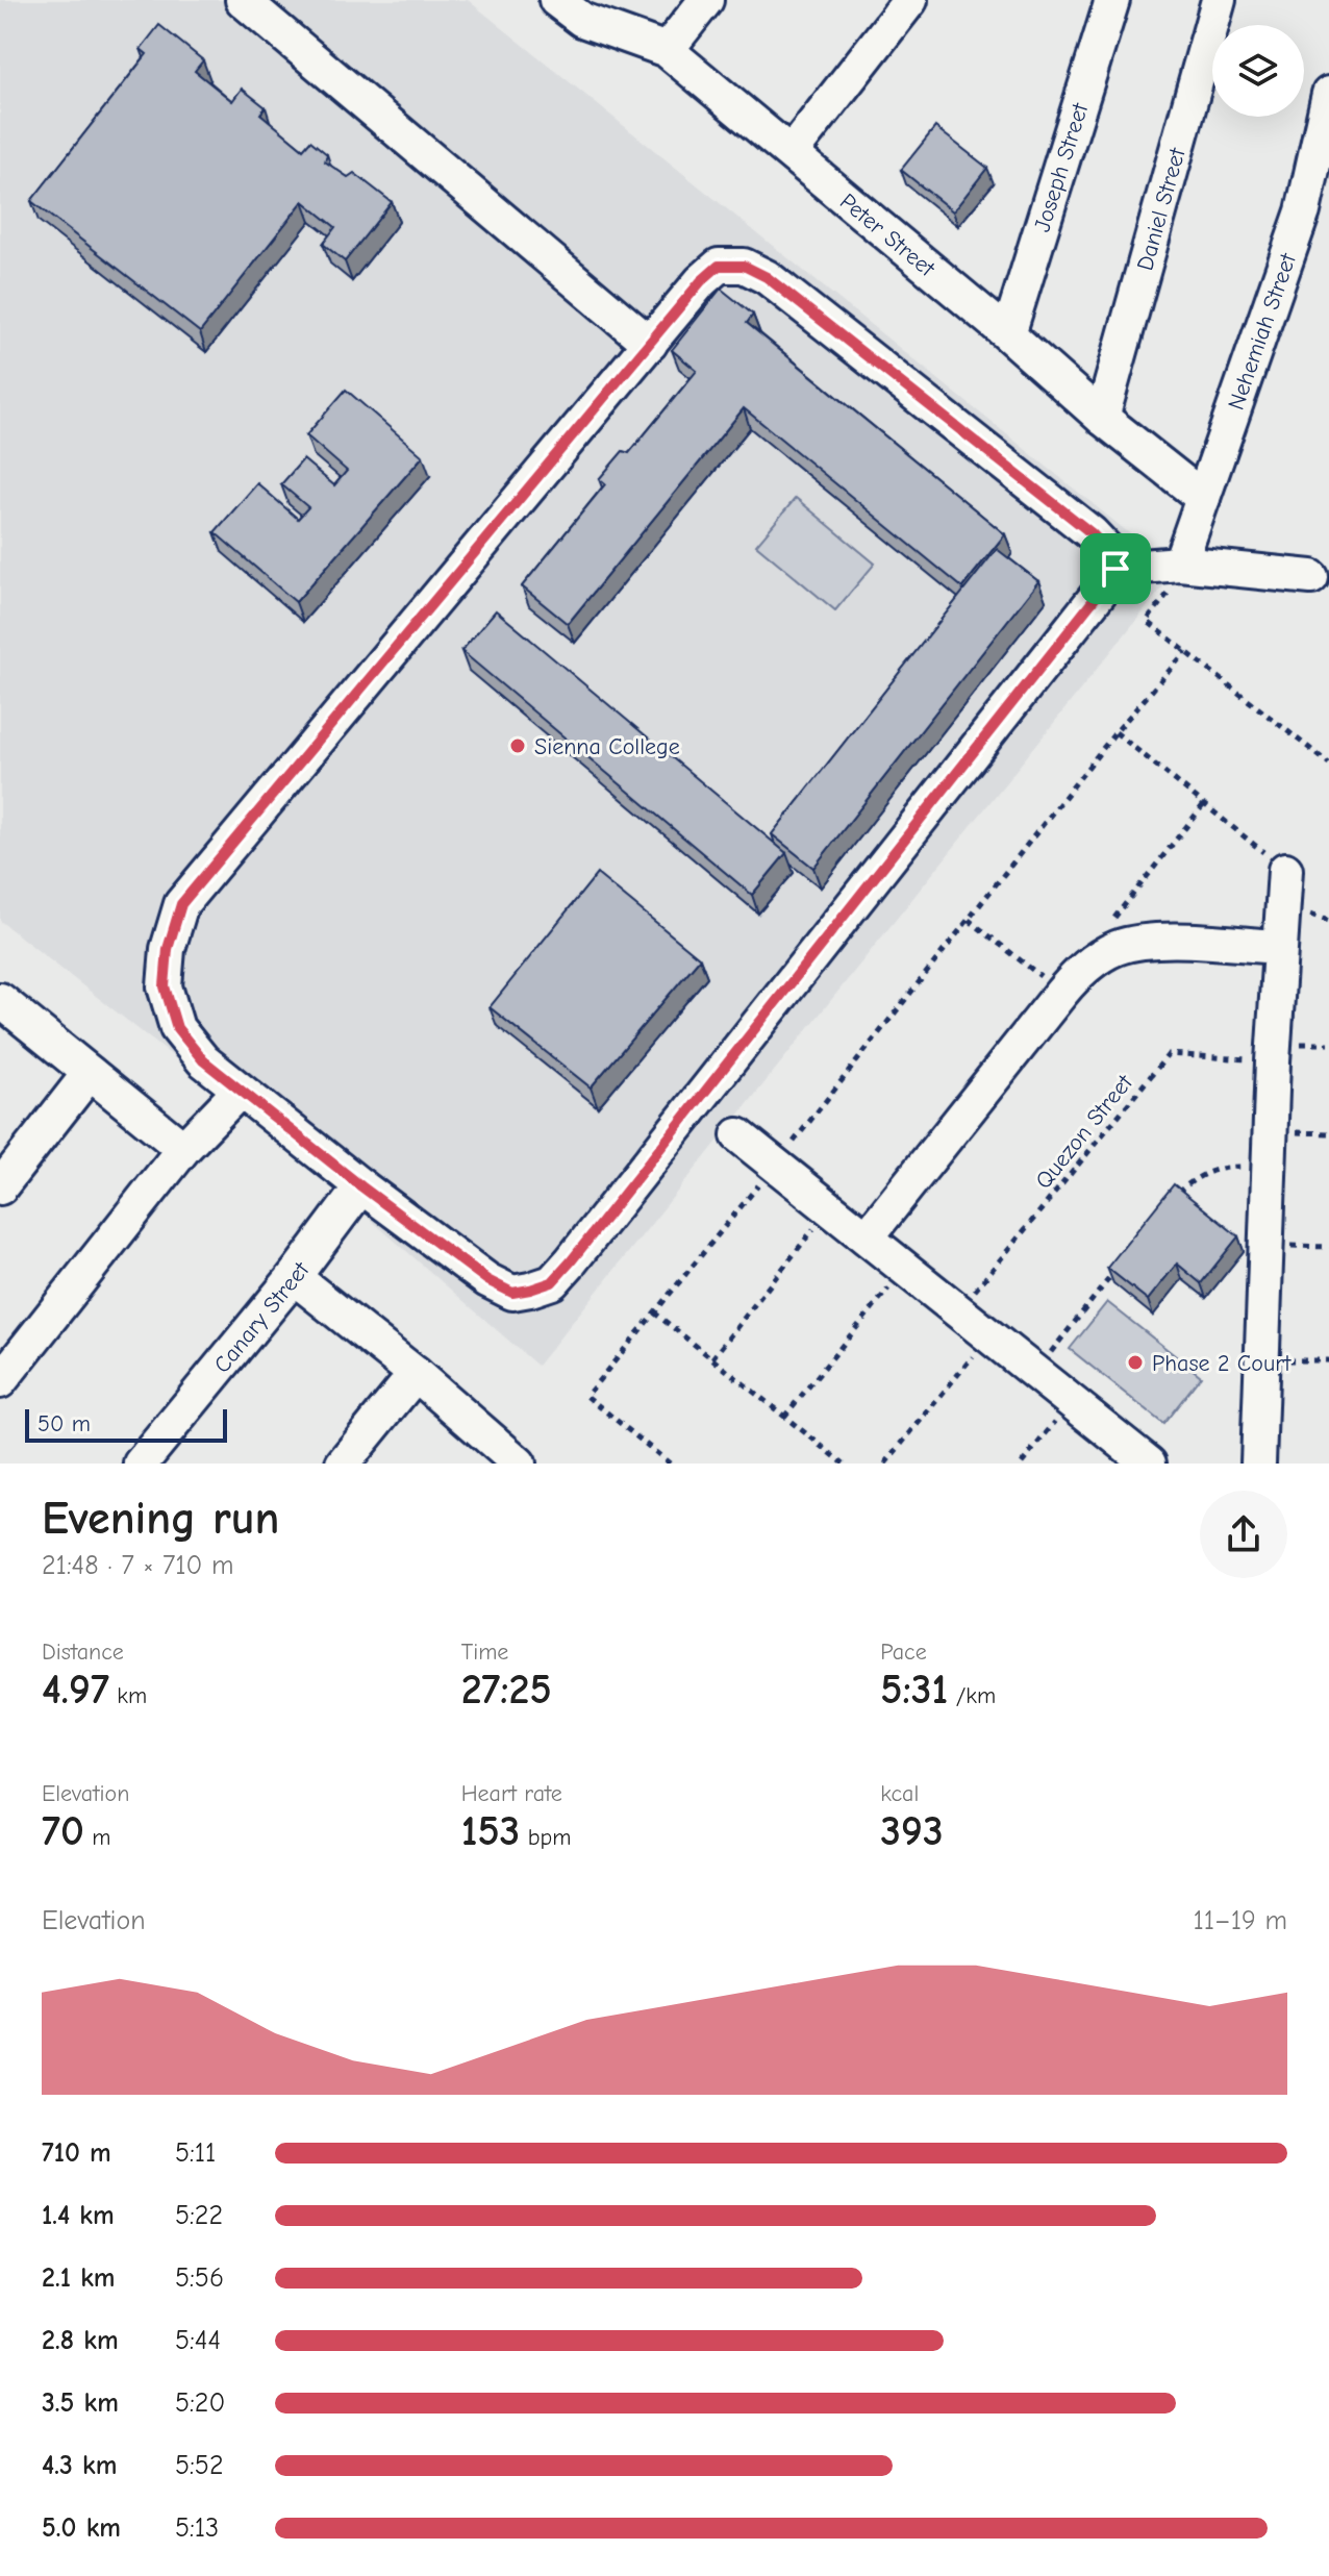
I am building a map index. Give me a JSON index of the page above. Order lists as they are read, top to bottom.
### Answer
{
  "streets": {
    "street": [
      "Joseph Street",
      "Daniel Street",
      "Peter Street",
      "Nehemiah Street",
      "Canary Street"
    ],
    "path": ["Quezon Street"]
  },
  "crossings": [
    ["Joseph Street", "Peter Street"],
    ["Daniel Street", "Peter Street"],
    ["Peter Street", "Nehemiah Street"]
  ],
  "places": ["Sienna College", "Phase 2 Court"],
  "scale_bar": "50 m",
  "page": {
    "scale": "50 m",
    "heading": ["Evening run", "21:48 · 7 × 710 m"],
    "stats": [
      ["Distance", "4.97 km"],
      ["Time", "27:25"],
      ["Pace", "5:31 /km"],
      ["Elevation", "70 m"],
      ["Heart rate", "153 bpm"],
      ["kcal", "393"]
    ],
    "chart": ["Elevation", "11–19 m"],
    "list": [
      {
        "name": "710 m",
        "note": "5:11"
      },
      {
        "name": "1.4 km",
        "note": "5:22"
      },
      {
        "name": "2.1 km",
        "note": "5:56"
      },
      {
        "name": "2.8 km",
        "note": "5:44"
      },
      {
        "name": "3.5 km",
        "note": "5:20"
      },
      {
        "name": "4.3 km",
        "note": "5:52"
      },
      {
        "name": "5.0 km",
        "note": "5:13"
      }
    ]
  }
}
